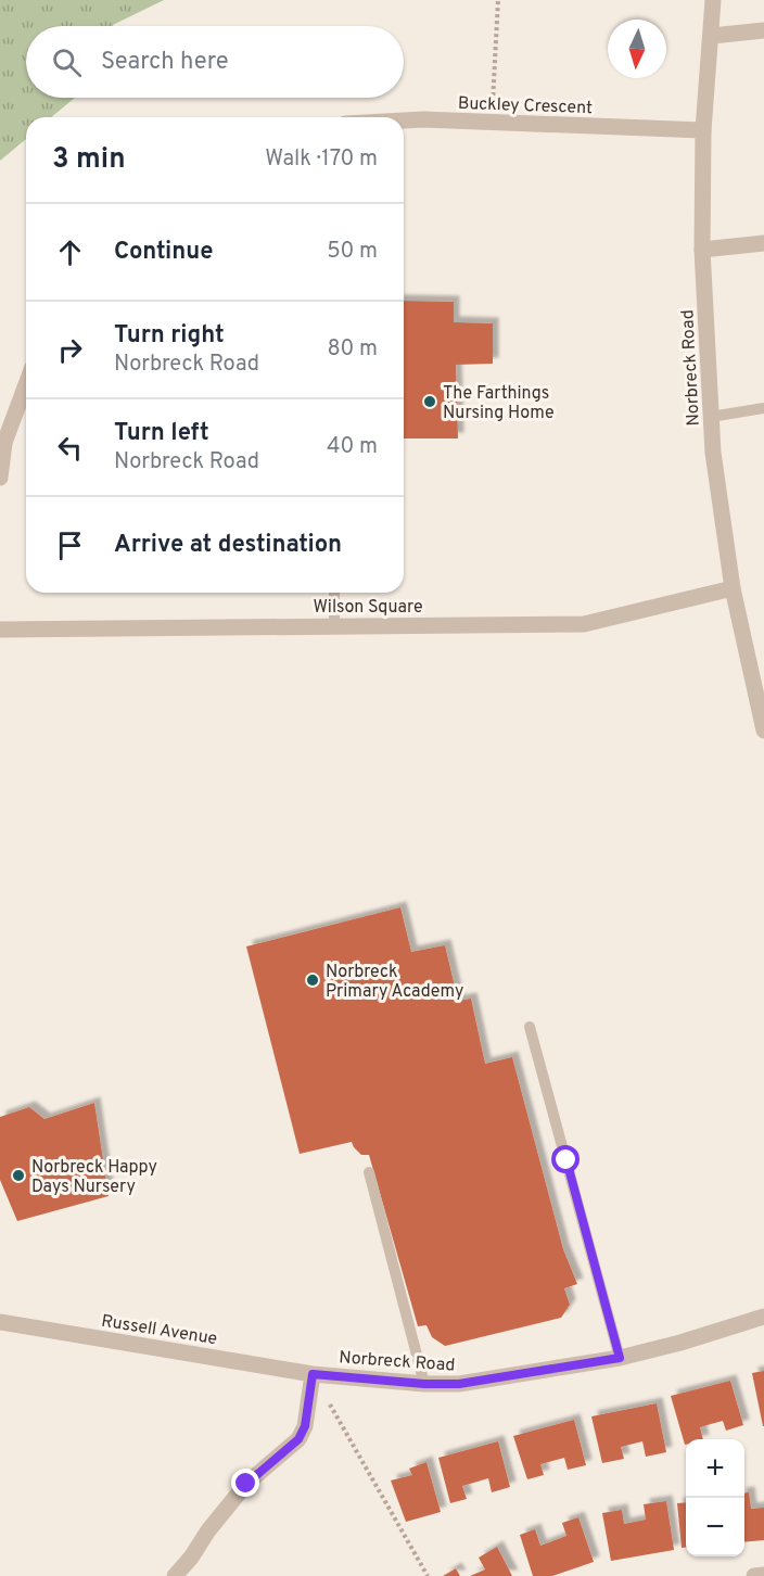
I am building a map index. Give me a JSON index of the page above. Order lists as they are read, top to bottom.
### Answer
{
  "streets": {
    "street": [
      "Buckley Crescent",
      "Norbreck Road",
      "Wilson Square",
      "Russell Avenue"
    ]
  },
  "crossings": [
    ["Buckley Crescent", "Norbreck Road"],
    ["Norbreck Road", "Wilson Square"],
    ["Norbreck Road", "Russell Avenue"]
  ],
  "places": ["The Farthings Nursing Home", "Norbreck Primary Academy", "Norbreck Happy Days Nursery"],
  "north": "bottom",
  "page": {
    "search": "Search here",
    "heading": ["3 min", "Walk · 170 m"],
    "list": [
      ["Continue", "50 m"],
      ["Turn right", "Norbreck Road", "80 m"],
      ["Turn left", "Norbreck Road", "40 m"],
      "Arrive at destination"
    ],
    "map_buttons": ["+", "−"]
  }
}
